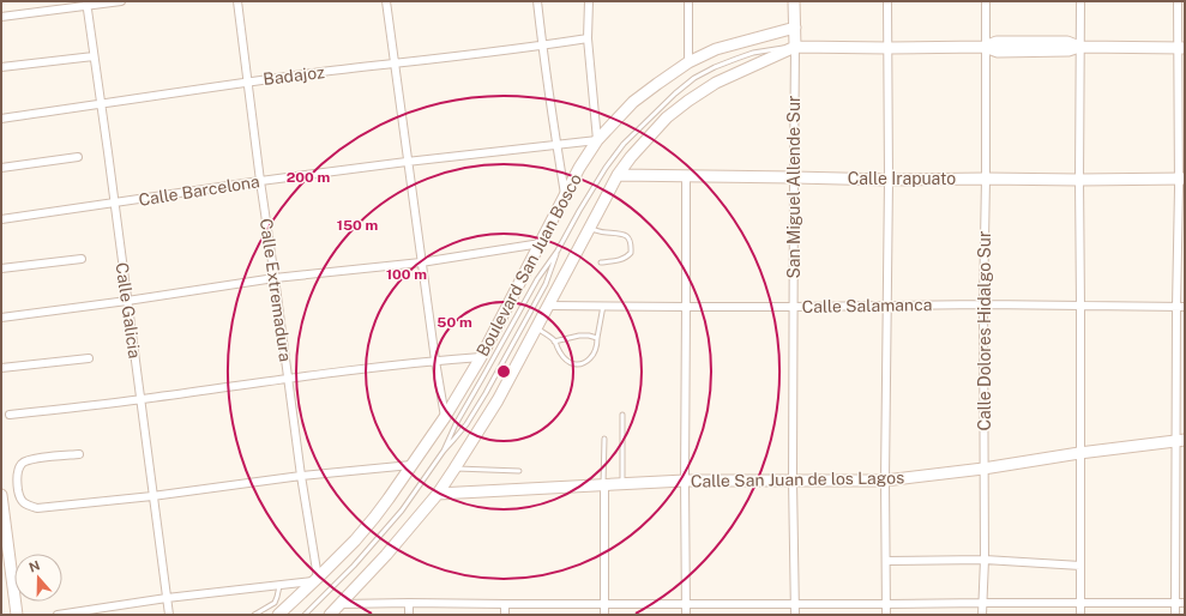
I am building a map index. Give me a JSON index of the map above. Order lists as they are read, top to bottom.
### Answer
{
  "streets": {
    "street": [
      "Badajoz",
      "Calle Irapuato",
      "San Miguel Allende Sur",
      "Calle Barcelona",
      "Boulevard San Juan Bosco",
      "Calle Extremadura",
      "Calle Salamanca",
      "Calle Galicia",
      "Calle Dolores Hidalgo Sur",
      "Calle San Juan de los Lagos"
    ]
  },
  "crossings": [
    ["Badajoz", "Calle Extremadura"],
    ["Badajoz", "Calle Galicia"],
    ["Calle Irapuato", "San Miguel Allende Sur"],
    ["Calle Irapuato", "Calle Dolores Hidalgo Sur"],
    ["San Miguel Allende Sur", "Calle Salamanca"],
    ["San Miguel Allende Sur", "Calle San Juan de los Lagos"],
    ["Calle Barcelona", "Boulevard San Juan Bosco"],
    ["Calle Barcelona", "Calle Extremadura"],
    ["Calle Barcelona", "Calle Galicia"],
    ["Boulevard San Juan Bosco", "Calle Extremadura"],
    ["Calle Salamanca", "Calle Dolores Hidalgo Sur"],
    ["Calle Dolores Hidalgo Sur", "Calle San Juan de los Lagos"]
  ],
  "north": "top",
  "rings": [
    "200 m",
    "150 m",
    "100 m",
    "50 m"
  ]
}
